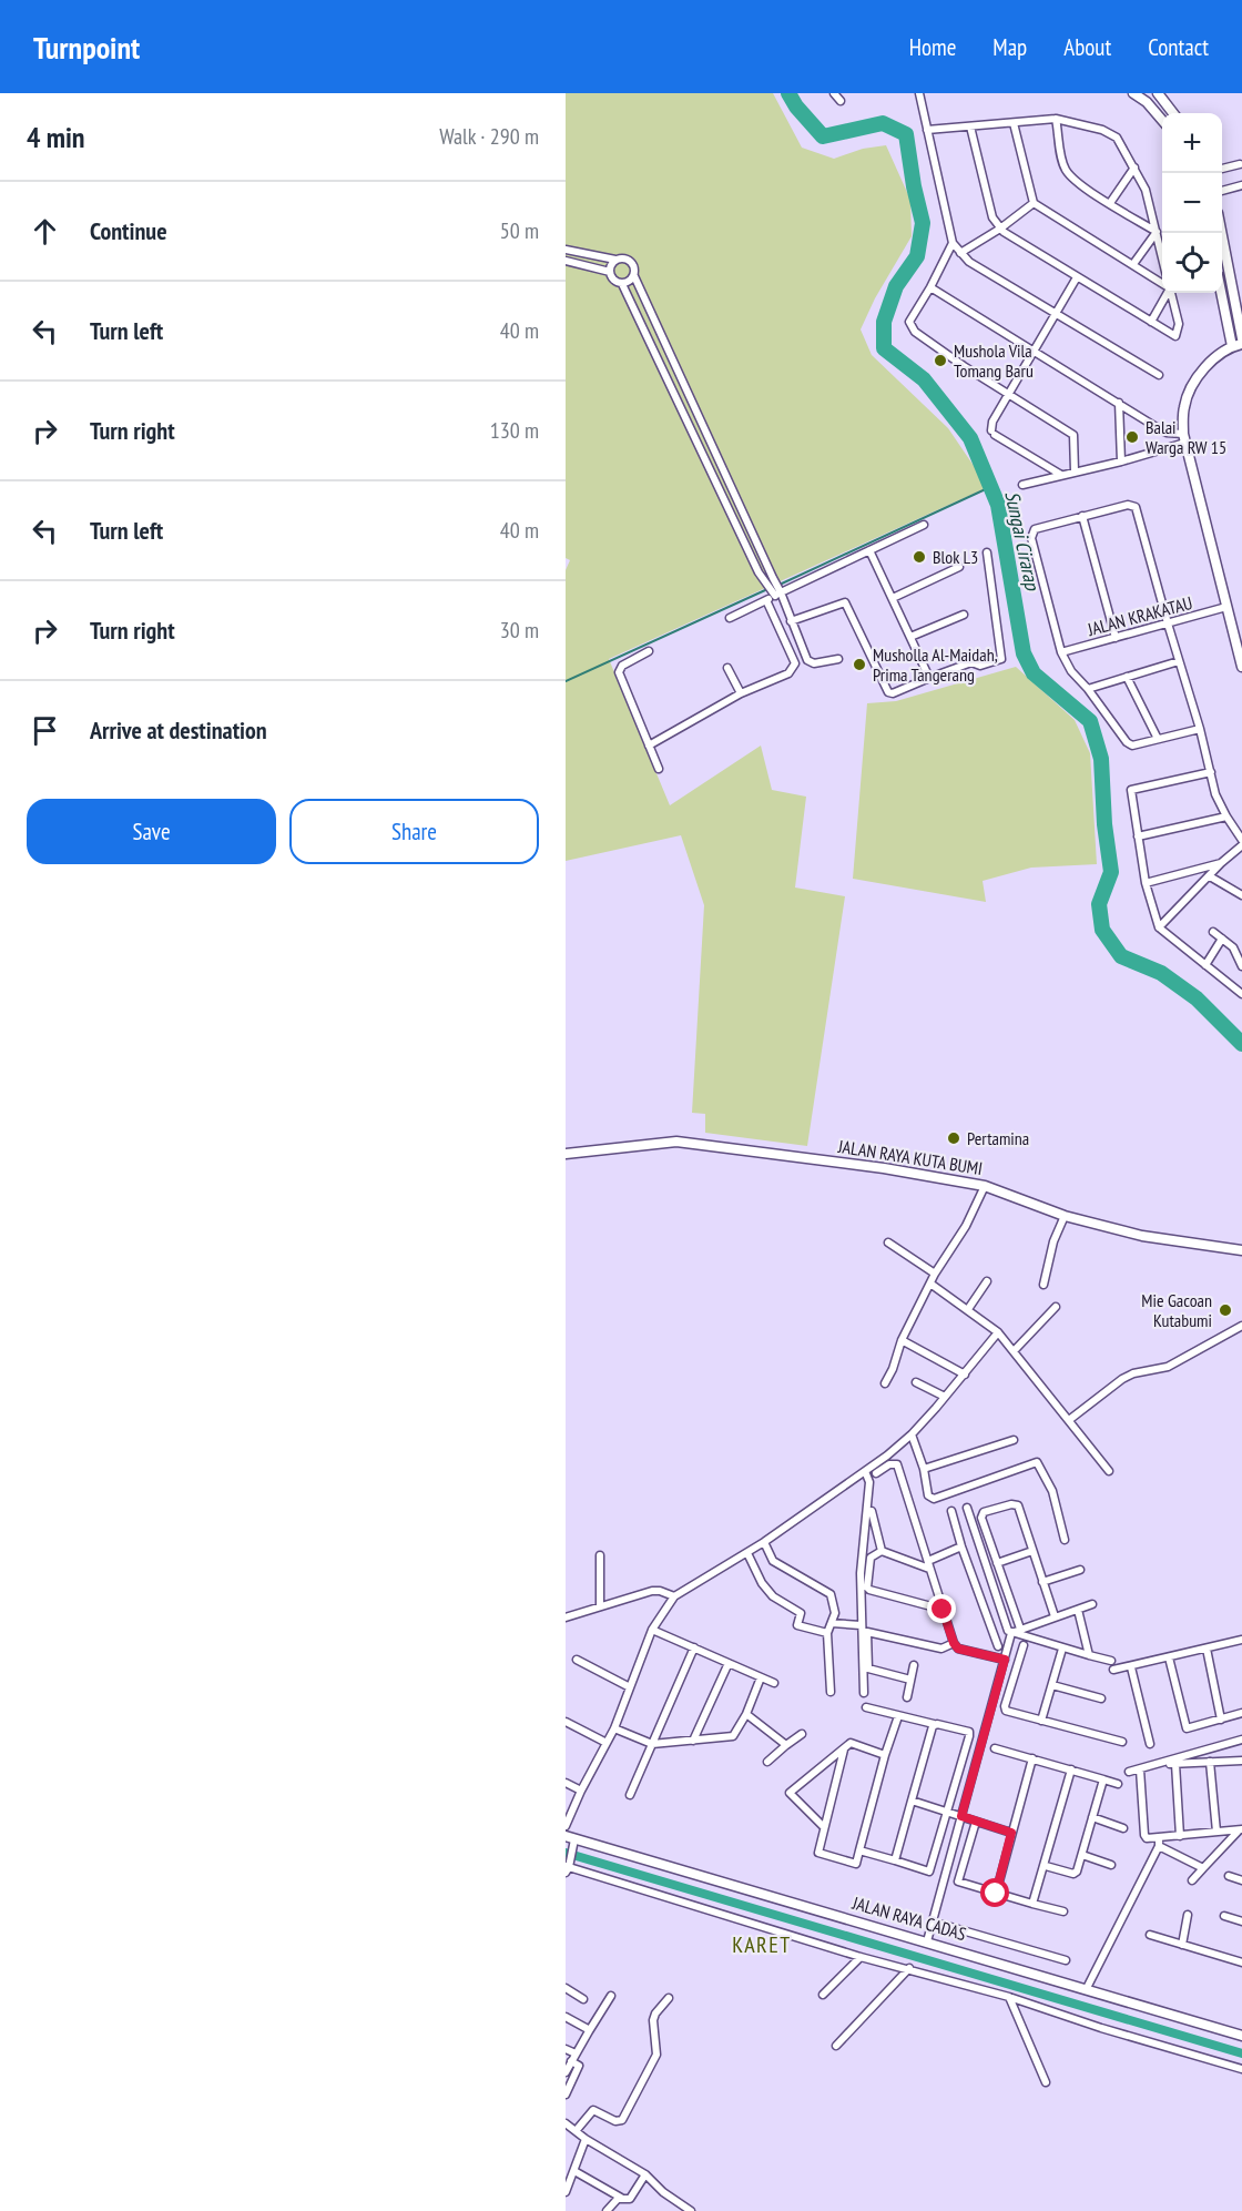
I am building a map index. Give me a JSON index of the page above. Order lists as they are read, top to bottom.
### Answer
{
  "streets": {
    "street": ["JALAN KRAKATAU", "JALAN RAYA KUTA BUMI", "JALAN RAYA CADAS"]
  },
  "districts": ["KARET"],
  "water": ["Sungai Cirarap"],
  "places": [
    "Mushola Vila Tomang Baru",
    "Balai Warga RW 15",
    "Blok L3",
    "Musholla Al-Maidah, Prima Tangerang",
    "Pertamina",
    "Mie Gacoan Kutabumi"
  ],
  "page": {
    "header": "Turnpoint",
    "nav": [
      "Home",
      "Map",
      "About",
      "Contact"
    ],
    "heading": ["4 min", "Walk · 290 m"],
    "map_buttons": ["+", "−"],
    "list": [
      ["Continue", "50 m"],
      ["Turn left", "40 m"],
      ["Turn right", "130 m"],
      ["Turn left", "40 m"],
      ["Turn right", "30 m"],
      "Arrive at destination"
    ],
    "buttons": ["Save", "Share"]
  }
}
